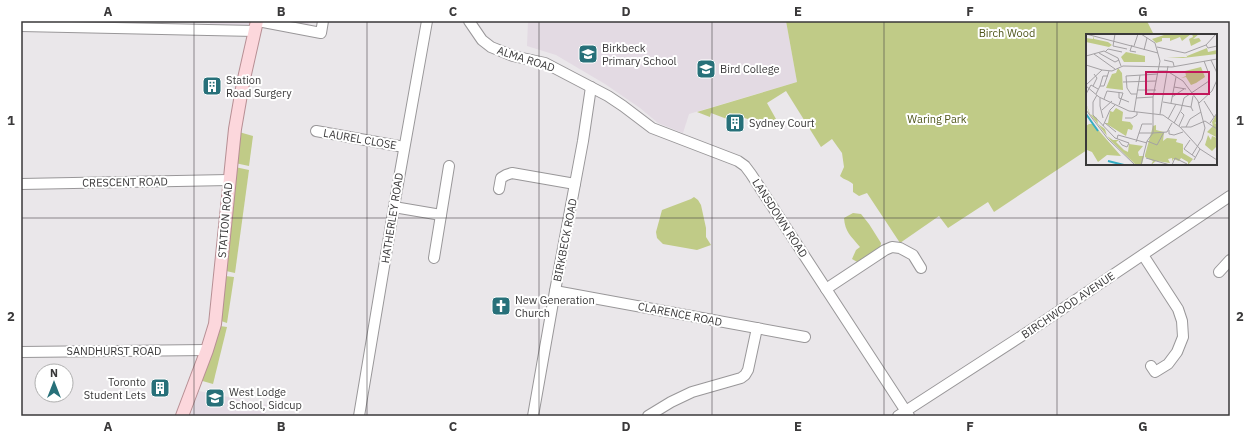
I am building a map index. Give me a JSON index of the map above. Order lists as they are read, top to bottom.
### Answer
{
  "streets": {
    "main road": ["STATION ROAD"],
    "street": [
      "ALMA ROAD",
      "LAUREL CLOSE",
      "CRESCENT ROAD",
      "HATHERLEY ROAD",
      "LANSDOWN ROAD",
      "BIRKBECK ROAD",
      "BIRCHWOOD AVENUE",
      "CLARENCE ROAD",
      "SANDHURST ROAD"
    ]
  },
  "crossings": [
    ["ALMA ROAD", "LANSDOWN ROAD"],
    ["ALMA ROAD", "BIRKBECK ROAD"],
    ["LAUREL CLOSE", "HATHERLEY ROAD"],
    ["CRESCENT ROAD", "STATION ROAD"],
    ["LANSDOWN ROAD", "BIRKBECK ROAD"],
    ["LANSDOWN ROAD", "BIRCHWOOD AVENUE"],
    ["STATION ROAD", "SANDHURST ROAD"],
    ["BIRKBECK ROAD", "CLARENCE ROAD"]
  ],
  "parks": ["Birch Wood", "Waring Park"],
  "places": {
    "school or university": ["Birkbeck Primary School", "Bird College", "West Lodge School, Sidcup"],
    "building": ["Station Road Surgery", "Sydney Court", "Toronto Student Lets"],
    "church": ["New Generation Church"]
  },
  "north": "top",
  "grid": {
    "columns": [
      "A",
      "B",
      "C",
      "D",
      "E",
      "F",
      "G"
    ],
    "rows": ["1", "2"]
  }
}
